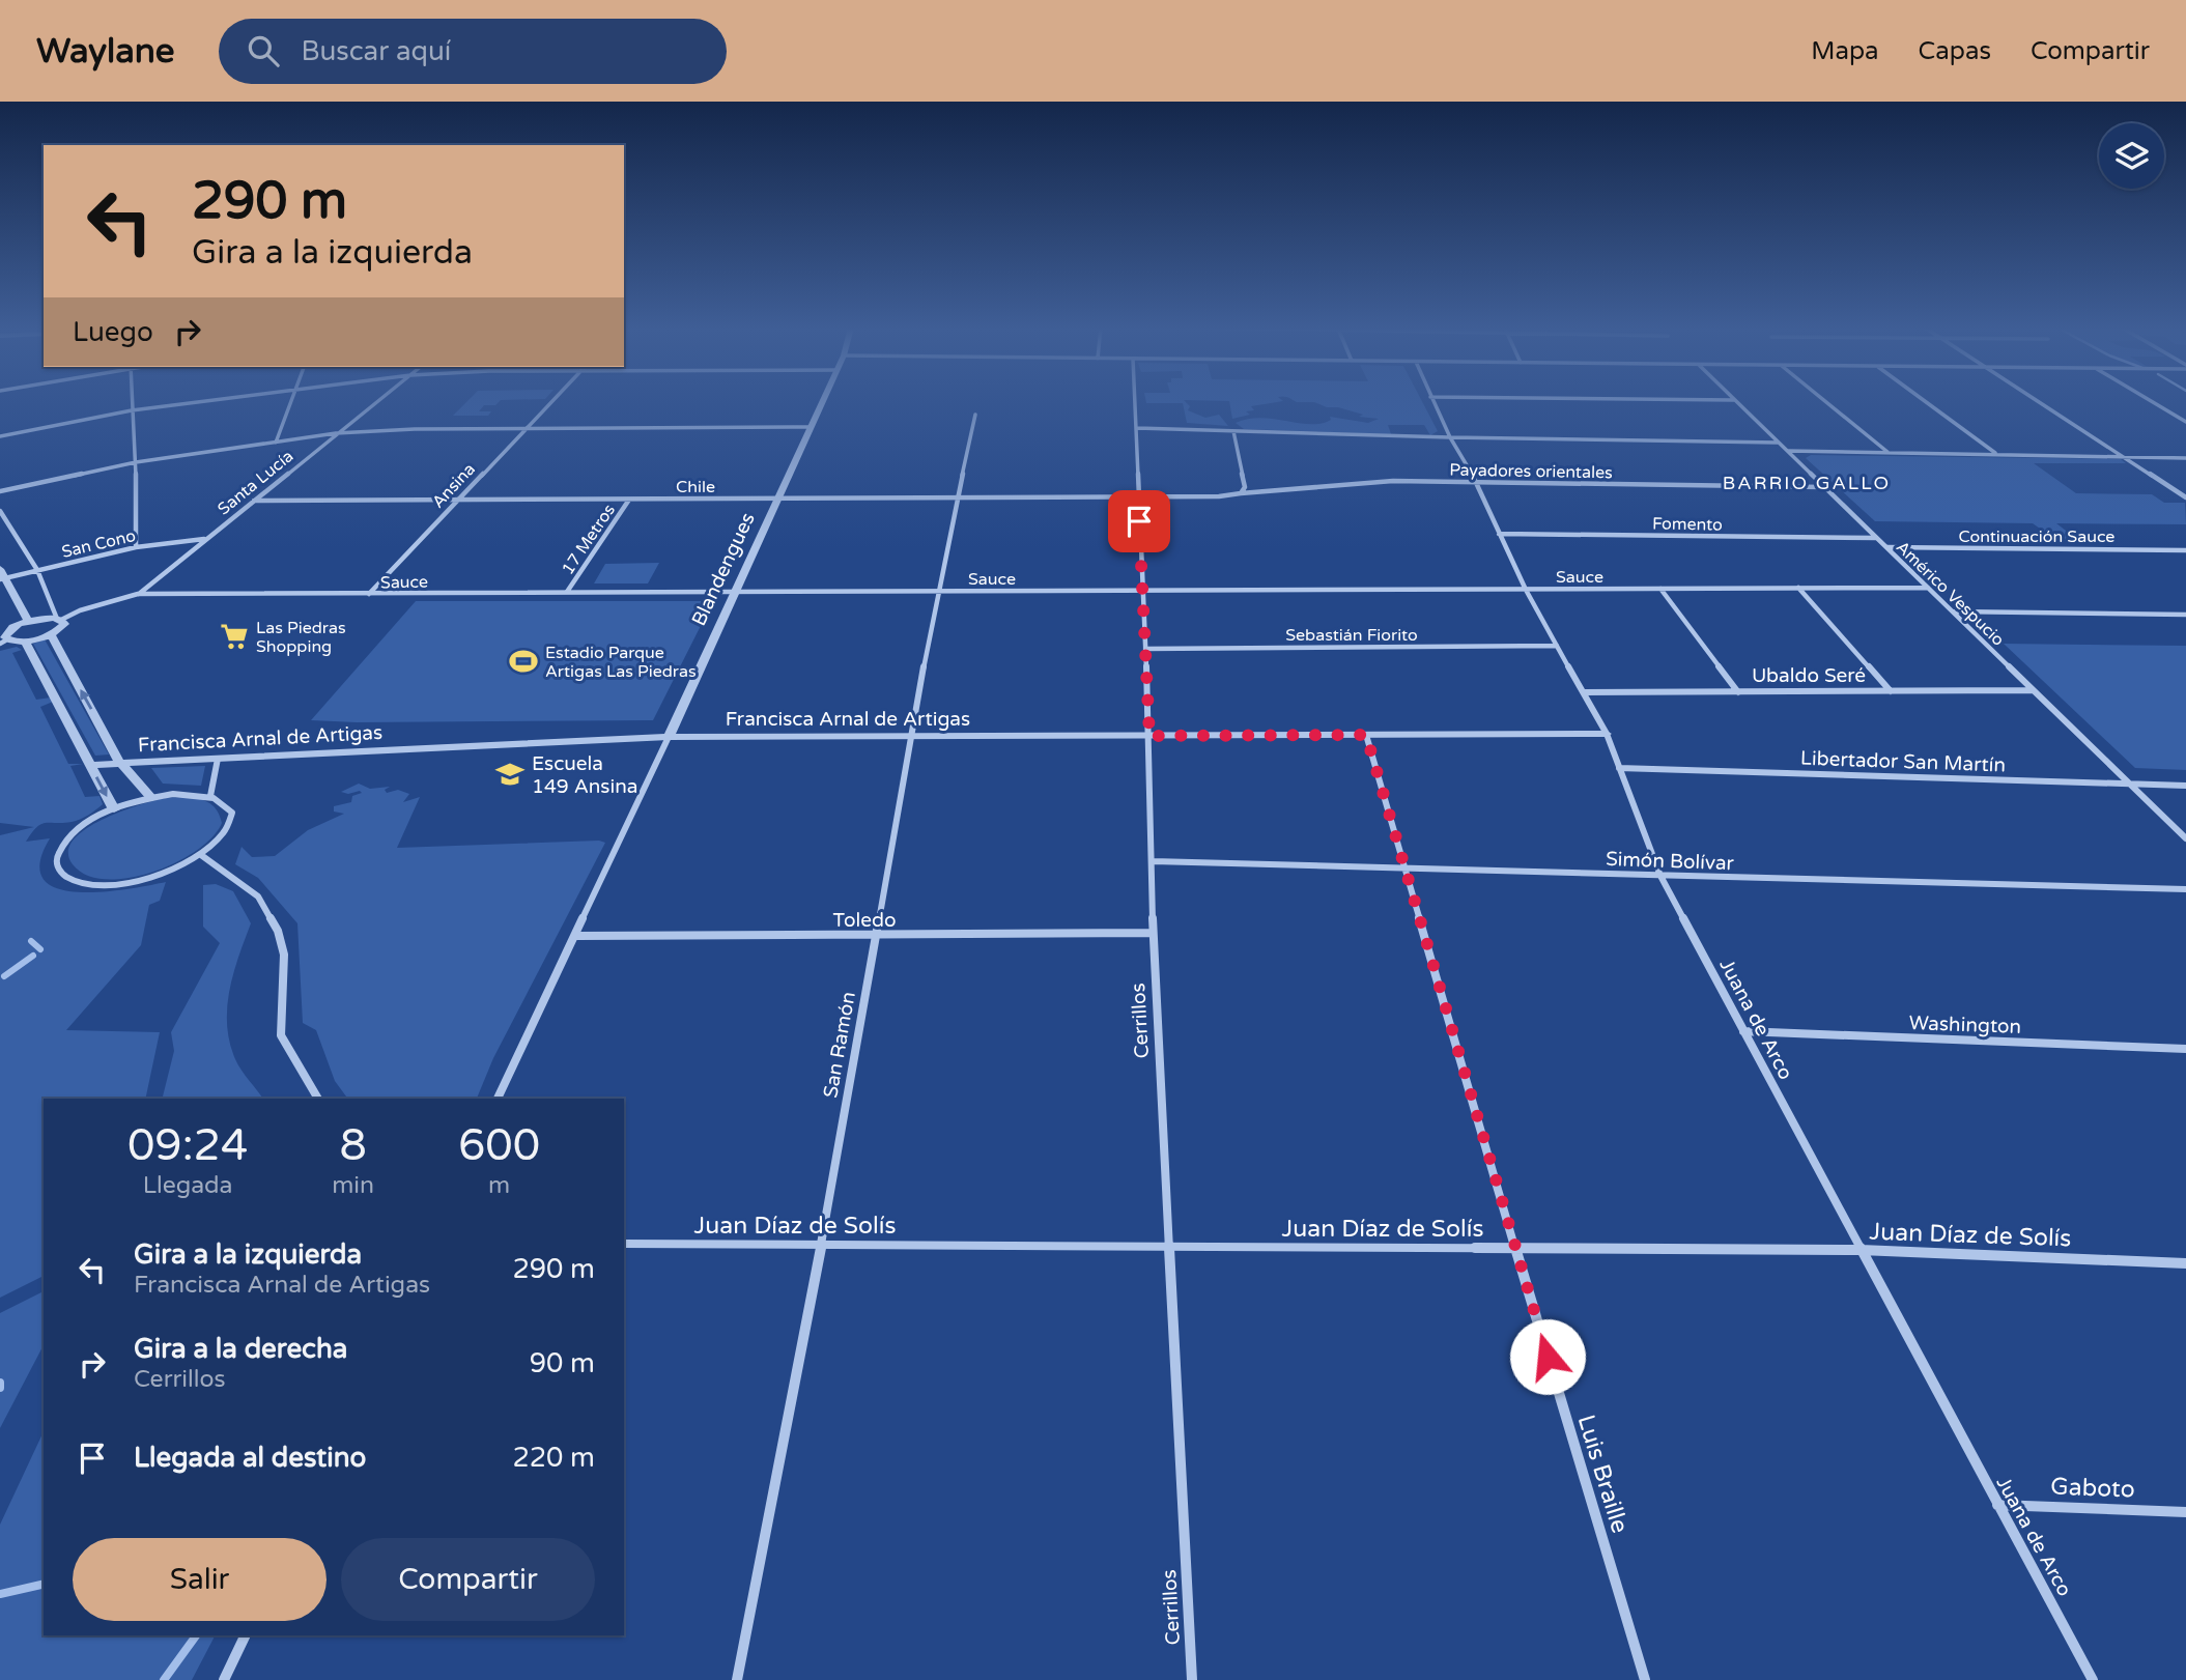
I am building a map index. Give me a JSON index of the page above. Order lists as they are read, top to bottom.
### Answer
{
  "streets": {
    "street": [
      "Payadores orientales",
      "Santa Lucía",
      "Ansina",
      "Chile",
      "Fomento",
      "Continuación Sauce",
      "17 Metros",
      "San Cono",
      "Blandengues",
      "Sauce",
      "Américo Vespucio",
      "Sebastián Fiorito",
      "Ubaldo Seré",
      "Francisca Arnal de Artigas",
      "Libertador San Martín",
      "Simón Bolívar",
      "Toledo",
      "Juana de Arco",
      "Cerrillos",
      "Washington",
      "San Ramón",
      "Juan Díaz de Solís",
      "Luis Braille",
      "Gaboto"
    ]
  },
  "crossings": [
    ["Payadores orientales", "Américo Vespucio"],
    ["Payadores orientales", "Juana de Arco"],
    ["Santa Lucía", "Chile"],
    ["Santa Lucía", "San Cono"],
    ["Santa Lucía", "Sauce"],
    ["Ansina", "Chile"],
    ["Ansina", "Sauce"],
    ["Chile", "17 Metros"],
    ["Chile", "Blandengues"],
    ["Chile", "Cerrillos"],
    ["Chile", "San Ramón"],
    ["Fomento", "Américo Vespucio"],
    ["Fomento", "Juana de Arco"],
    ["Continuación Sauce", "Américo Vespucio"],
    ["17 Metros", "Sauce"],
    ["Blandengues", "Sauce"],
    ["Blandengues", "Francisca Arnal de Artigas"],
    ["Blandengues", "Toledo"],
    ["Sauce", "Américo Vespucio"],
    ["Sauce", "Juana de Arco"],
    ["Sauce", "Cerrillos"],
    ["Sauce", "San Ramón"],
    ["Américo Vespucio", "Ubaldo Seré"],
    ["Américo Vespucio", "Libertador San Martín"],
    ["Sebastián Fiorito", "Juana de Arco"],
    ["Sebastián Fiorito", "Cerrillos"],
    ["Ubaldo Seré", "Juana de Arco"],
    ["Francisca Arnal de Artigas", "Juana de Arco"],
    ["Francisca Arnal de Artigas", "Cerrillos"],
    ["Francisca Arnal de Artigas", "San Ramón"],
    ["Francisca Arnal de Artigas", "Luis Braille"],
    ["Libertador San Martín", "Juana de Arco"],
    ["Simón Bolívar", "Juana de Arco"],
    ["Simón Bolívar", "Cerrillos"],
    ["Simón Bolívar", "Luis Braille"],
    ["Toledo", "Cerrillos"],
    ["Toledo", "San Ramón"],
    ["Juana de Arco", "Washington"],
    ["Juana de Arco", "Juan Díaz de Solís"],
    ["Juana de Arco", "Gaboto"],
    ["Cerrillos", "Juan Díaz de Solís"],
    ["San Ramón", "Juan Díaz de Solís"],
    ["Juan Díaz de Solís", "Luis Braille"]
  ],
  "districts": ["BARRIO GALLO"],
  "places": {
    "supermarket": ["Las Piedras Shopping"],
    "sports": ["Estadio Parque Artigas Las Piedras"],
    "school or university": ["Escuela 149 Ansina"]
  },
  "page": {
    "header": "Waylane",
    "search": "Buscar aquí",
    "nav": ["Mapa", "Capas", "Compartir"],
    "turn": ["290 m", "Gira a la izquierda"],
    "then": "Luego",
    "eta": [
      "09:24",
      "Llegada",
      "8",
      "min",
      "600",
      "m"
    ],
    "list": [
      {
        "name": "Gira a la izquierda",
        "note": "Francisca Arnal de Artigas",
        "value": "290 m"
      },
      {
        "name": "Gira a la derecha",
        "note": "Cerrillos",
        "value": "90 m"
      },
      {
        "name": "Llegada al destino",
        "value": "220 m"
      }
    ],
    "buttons": ["Salir", "Compartir"]
  }
}
